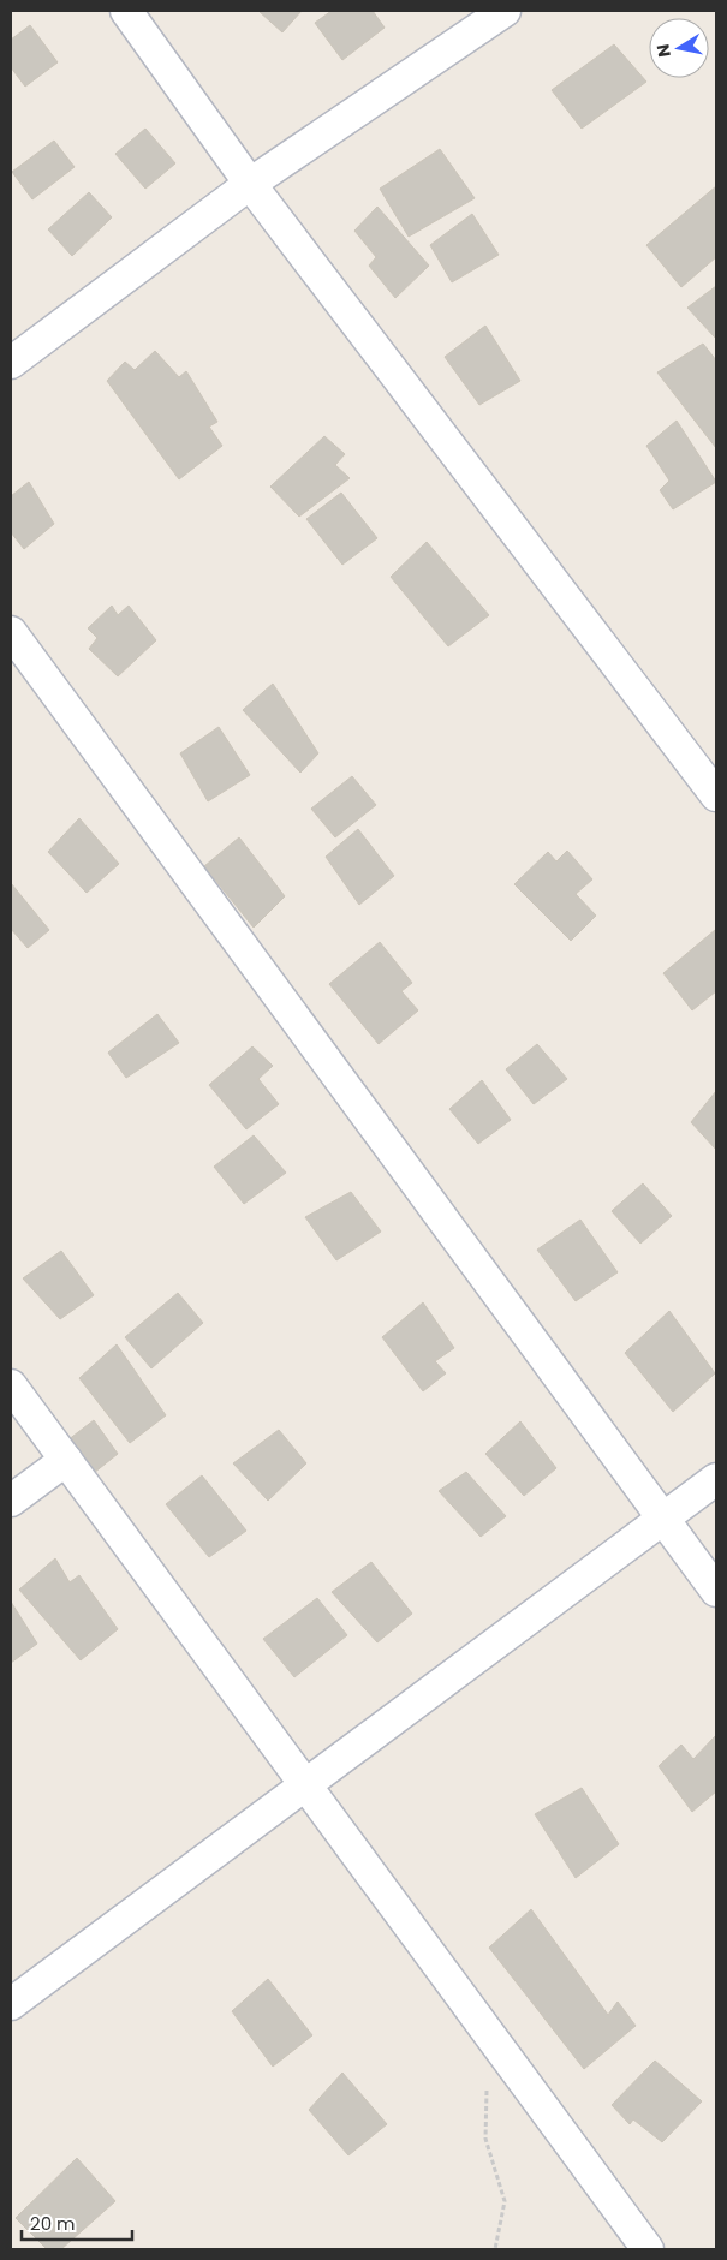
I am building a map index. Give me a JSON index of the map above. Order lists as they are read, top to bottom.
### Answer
{
  "scale_bar": "20 m",
  "north": "left"
}
